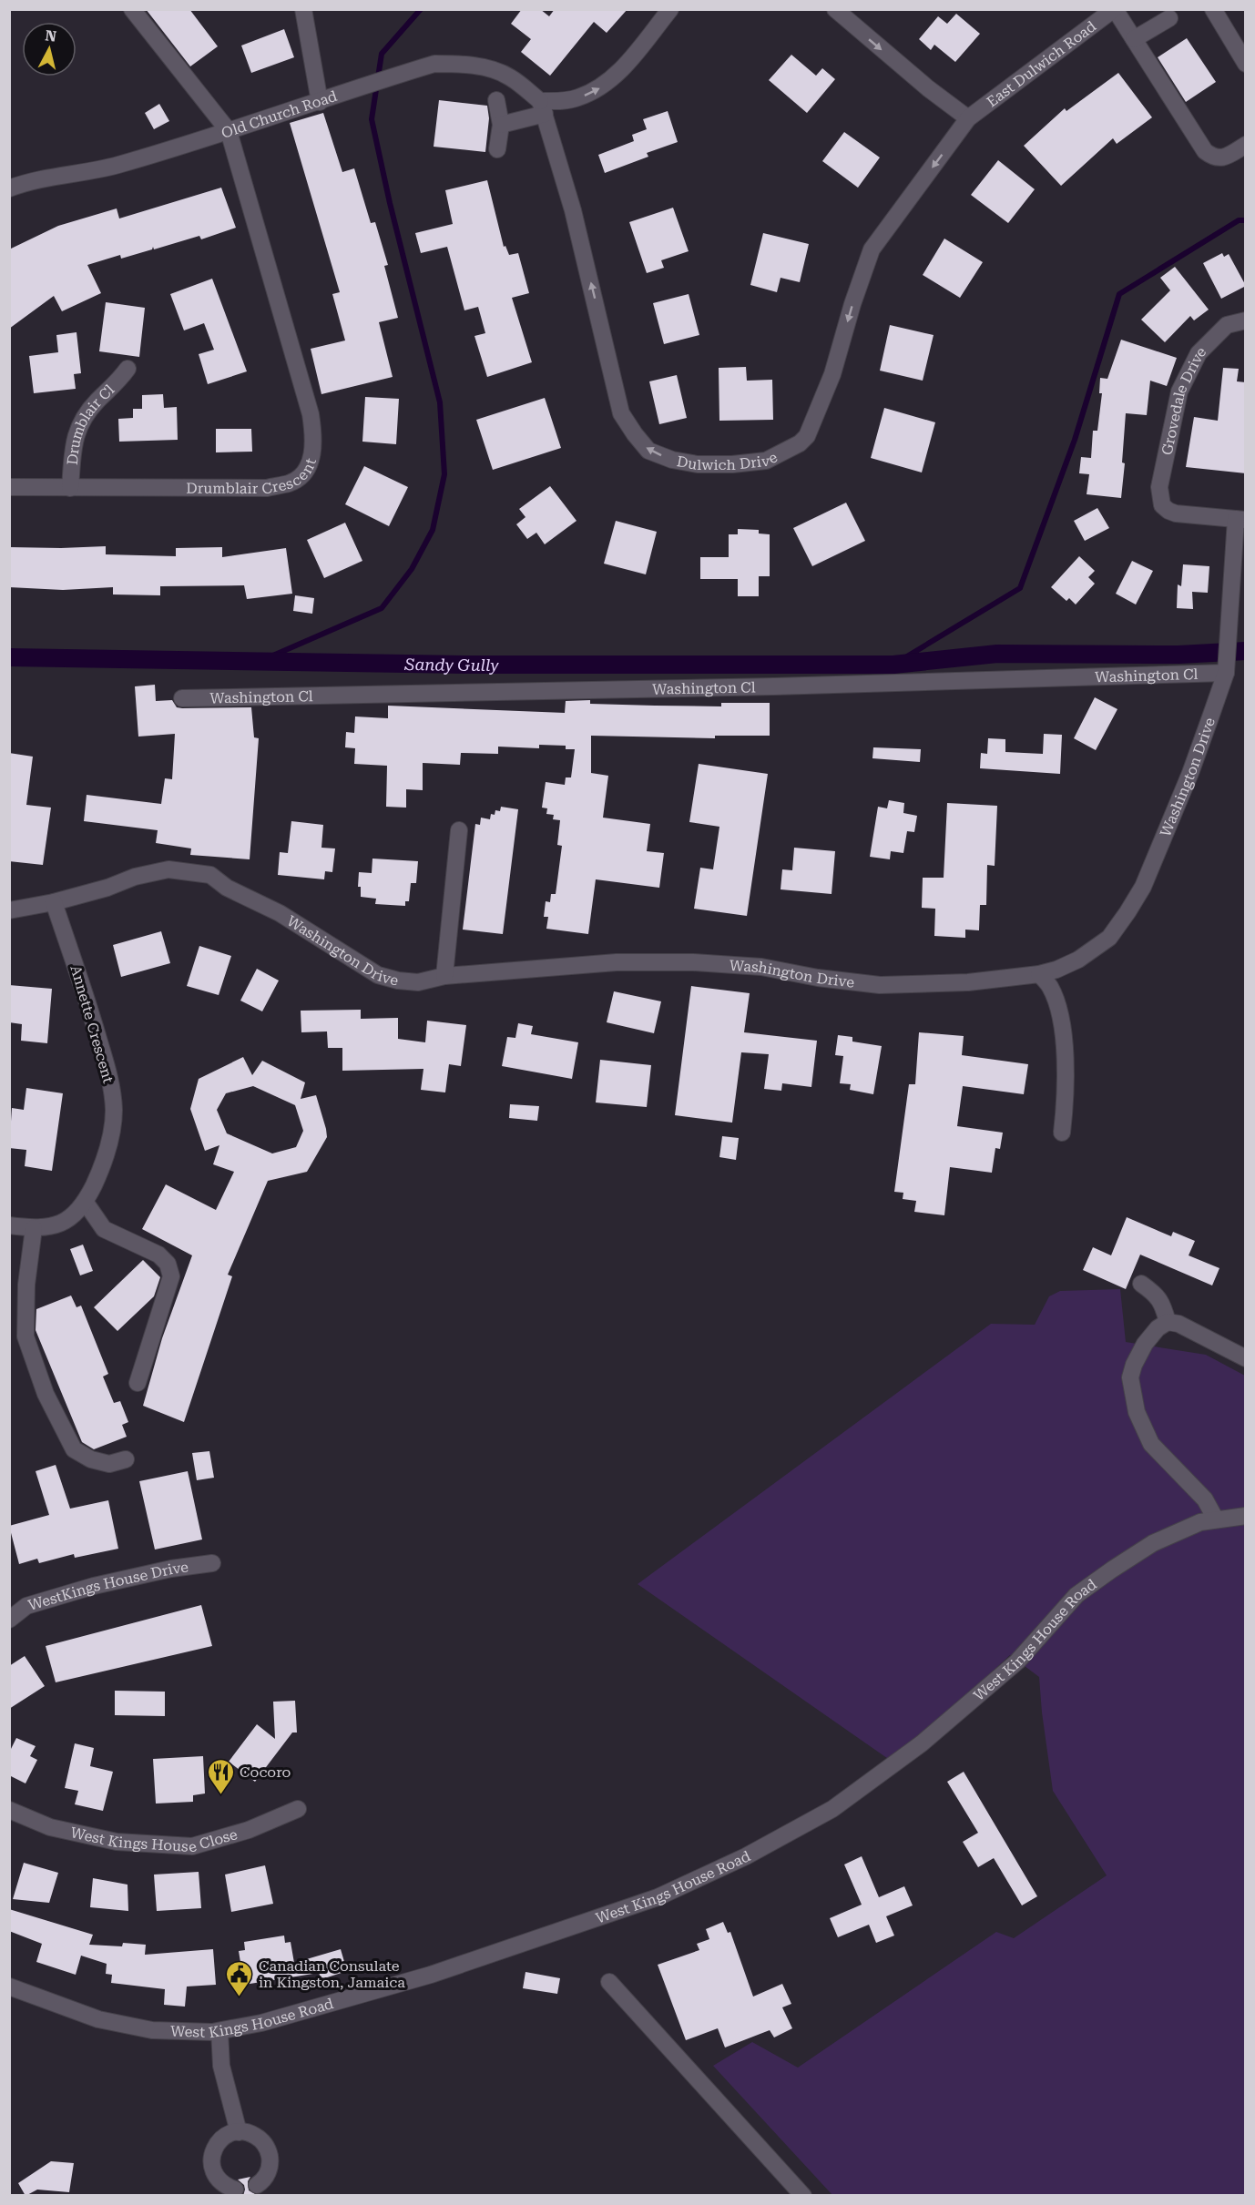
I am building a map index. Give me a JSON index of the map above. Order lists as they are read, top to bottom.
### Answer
{
  "streets": {
    "street": [
      "East Dulwich Road",
      "Old Church Road",
      "Grovedale Drive",
      "Drumblair Cl",
      "Dulwich Drive",
      "Drumblair Crescent",
      "Washington Cl",
      "Washington Drive",
      "Annette Crescent",
      "WestKings House Drive",
      "West Kings House Road",
      "West Kings House Close"
    ]
  },
  "crossings": [
    ["East Dulwich Road", "Dulwich Drive"],
    ["Old Church Road", "Dulwich Drive"],
    ["Old Church Road", "Drumblair Crescent"],
    ["Grovedale Drive", "Washington Drive"],
    ["Drumblair Cl", "Drumblair Crescent"],
    ["Washington Cl", "Washington Drive"],
    ["Washington Drive", "Annette Crescent"]
  ],
  "water": ["Sandy Gully"],
  "places": {
    "restaurant": ["Cocoro"],
    "public building": ["Canadian Consulate in Kingston, Jamaica"]
  },
  "north": "top"
}
